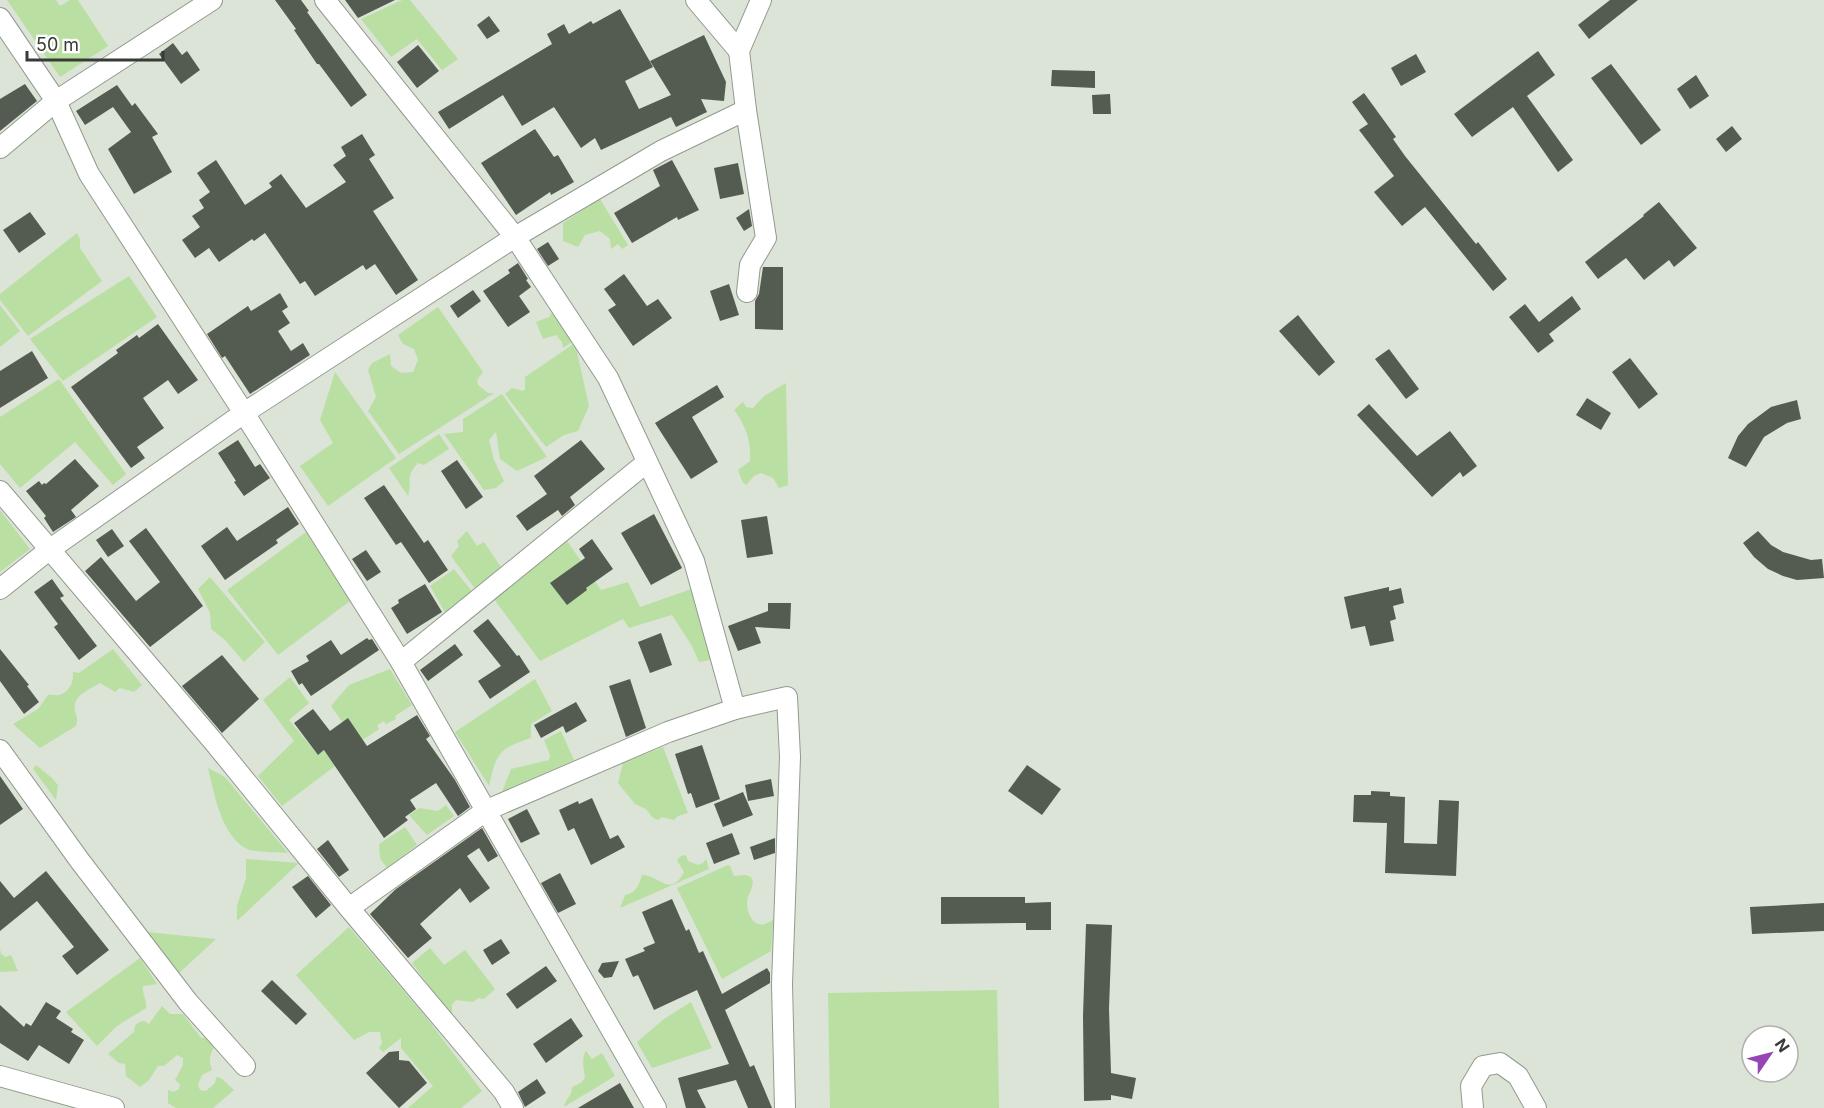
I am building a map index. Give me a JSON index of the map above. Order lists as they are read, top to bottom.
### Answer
{
  "scale_bar": "50 m",
  "north": "top right"
}
